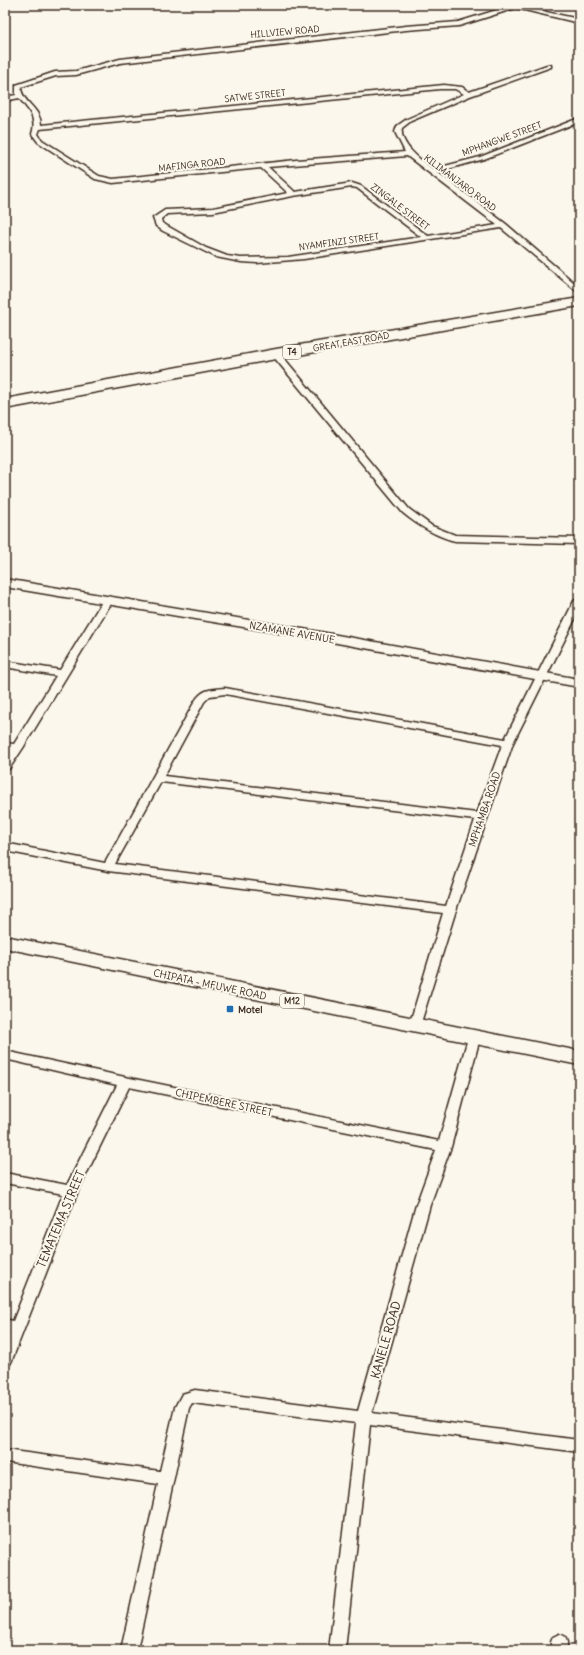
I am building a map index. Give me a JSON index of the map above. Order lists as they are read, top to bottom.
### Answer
{
  "streets": {
    "highway": ["GREAT EAST ROAD", "T4"],
    "main road": ["CHIPATA - MFUWE ROAD", "M12"],
    "street": [
      "HILLVIEW ROAD",
      "SATWE STREET",
      "MPHANGWE STREET",
      "MAFINGA ROAD",
      "KILIMANJARO ROAD",
      "ZINGALE STREET",
      "NYAMFINZI STREET",
      "NZAMANE AVENUE",
      "MPHAMBA ROAD",
      "CHIPEMBERE STREET",
      "TEMATEMA STREET",
      "KANELE ROAD"
    ]
  },
  "crossings": [
    ["HILLVIEW ROAD", "MAFINGA ROAD"],
    ["SATWE STREET", "MAFINGA ROAD"],
    ["SATWE STREET", "KILIMANJARO ROAD"],
    ["MPHANGWE STREET", "KILIMANJARO ROAD"],
    ["MAFINGA ROAD", "KILIMANJARO ROAD"],
    ["KILIMANJARO ROAD", "NYAMFINZI STREET"],
    ["ZINGALE STREET", "NYAMFINZI STREET"],
    ["NZAMANE AVENUE", "MPHAMBA ROAD"],
    ["MPHAMBA ROAD", "CHIPATA - MFUWE ROAD"],
    ["CHIPATA - MFUWE ROAD", "KANELE ROAD"],
    ["CHIPEMBERE STREET", "TEMATEMA STREET"],
    ["CHIPEMBERE STREET", "KANELE ROAD"]
  ],
  "places": {
    "transit": ["Motel"]
  }
}
